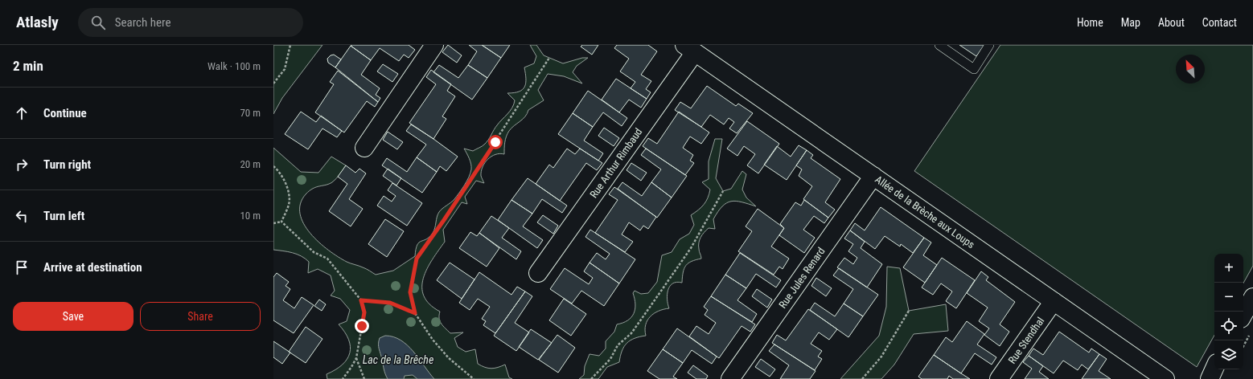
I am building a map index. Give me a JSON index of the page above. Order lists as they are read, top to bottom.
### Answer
{
  "streets": {
    "street": [
      "Rue Arthur Rimbaud",
      "Allée de la Brèche aux Loups",
      "Rue Jules Renard",
      "Rue Stendhal"
    ]
  },
  "crossings": [
    ["Rue Arthur Rimbaud", "Allée de la Brèche aux Loups"],
    ["Allée de la Brèche aux Loups", "Rue Jules Renard"],
    ["Allée de la Brèche aux Loups", "Rue Stendhal"]
  ],
  "water": ["Lac de la Brêche"],
  "north": "top left",
  "page": {
    "header": "Atlasly",
    "search": "Search here",
    "nav": [
      "Home",
      "Map",
      "About",
      "Contact"
    ],
    "heading": ["2 min", "Walk · 100 m"],
    "list": [
      ["Continue", "70 m"],
      ["Turn right", "20 m"],
      ["Turn left", "10 m"],
      "Arrive at destination"
    ],
    "map_buttons": ["+", "−"],
    "buttons": ["Save", "Share"]
  }
}
